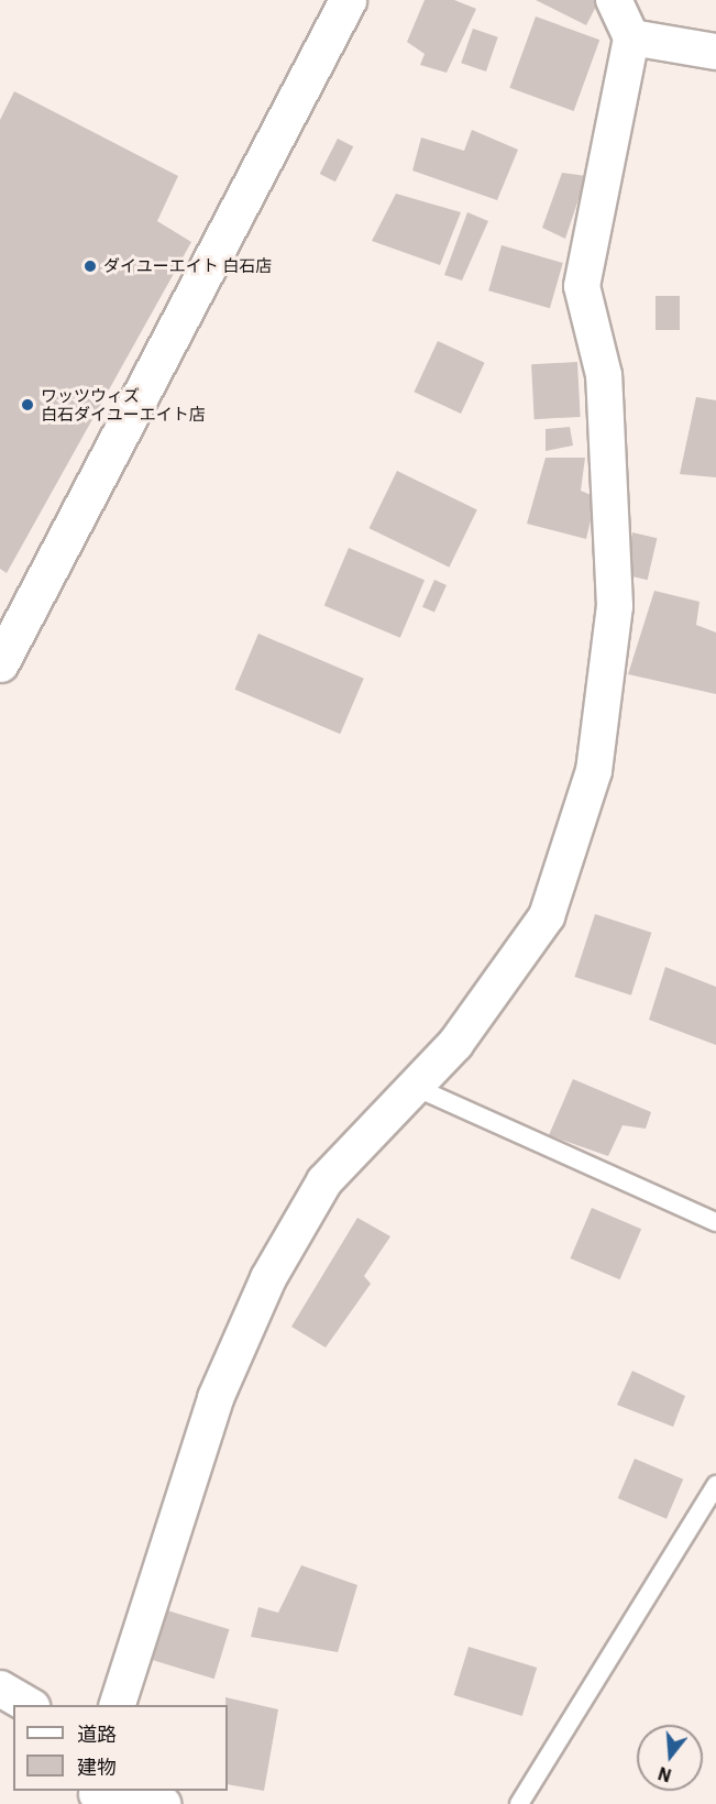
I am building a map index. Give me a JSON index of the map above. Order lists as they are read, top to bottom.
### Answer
{
  "places": ["ダイユーエイト 白石店", "ワッツウィズ 白石ダイユーエイト店"],
  "legend": ["道路", "建物"],
  "north": "bottom"
}
